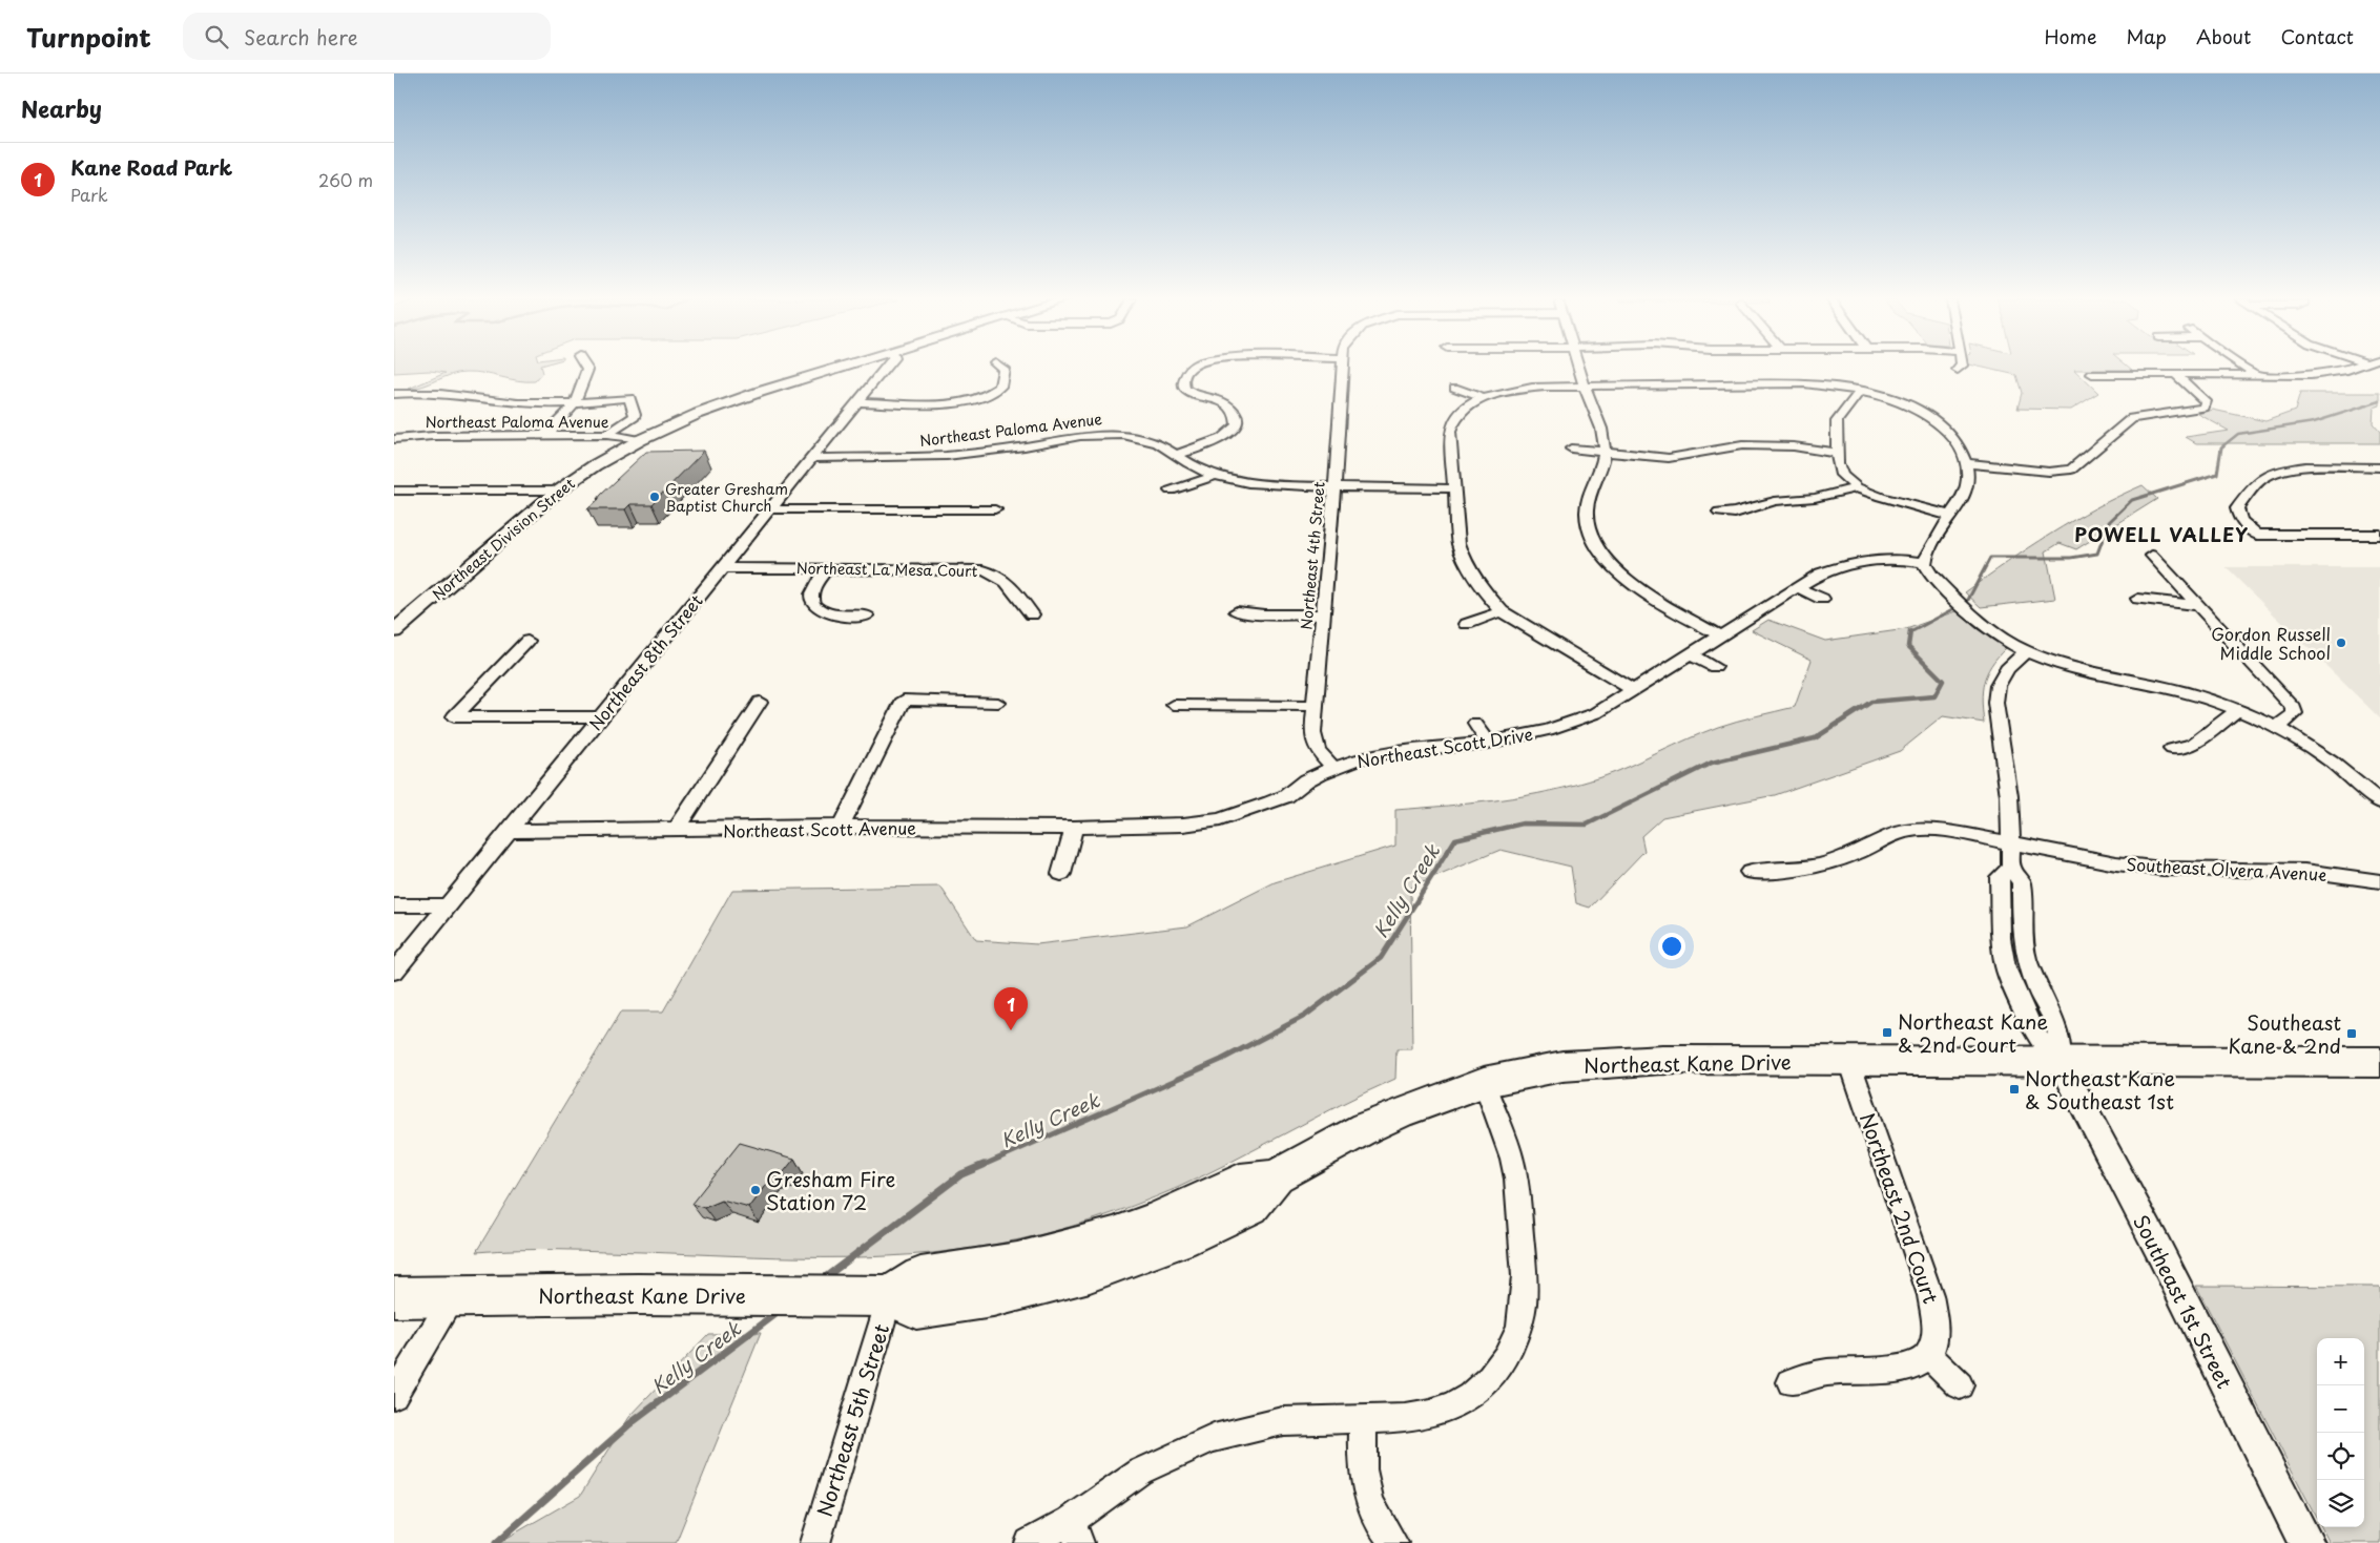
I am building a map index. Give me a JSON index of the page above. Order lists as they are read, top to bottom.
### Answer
{
  "streets": {
    "main road": ["Northeast Kane Drive"],
    "street": [
      "Northeast Paloma Avenue",
      "Northeast Division Street",
      "Northeast 4th Street",
      "Northeast La Mesa Court",
      "Northeast 8th Street",
      "Northeast Scott Drive",
      "Northeast Scott Avenue",
      "Southeast Olvera Avenue",
      "Northeast 2nd Court",
      "Southeast 1st Street",
      "Northeast 5th Street"
    ]
  },
  "crossings": [
    ["Northeast Paloma Avenue", "Northeast Division Street"],
    ["Northeast Paloma Avenue", "Northeast 4th Street"],
    ["Northeast Paloma Avenue", "Northeast 8th Street"],
    ["Northeast 4th Street", "Northeast Scott Drive"],
    ["Northeast La Mesa Court", "Northeast 8th Street"],
    ["Northeast 8th Street", "Northeast Scott Avenue"],
    ["Northeast Scott Drive", "Northeast Scott Avenue"],
    ["Southeast Olvera Avenue", "Southeast 1st Street"],
    ["Northeast Kane Drive", "Northeast 2nd Court"],
    ["Northeast Kane Drive", "Southeast 1st Street"],
    ["Northeast Kane Drive", "Northeast 5th Street"]
  ],
  "districts": ["POWELL VALLEY"],
  "water": ["Kelly Creek"],
  "places": {
    "other": ["Greater Gresham Baptist Church", "Gordon Russell Middle School", "Gresham Fire Station 72"],
    "transit": ["Northeast Kane & 2nd Court", "Southeast Kane & 2nd", "Northeast Kane & Southeast 1st"]
  },
  "page": {
    "header": "Turnpoint",
    "search": "Search here",
    "nav": [
      "Home",
      "Map",
      "About",
      "Contact"
    ],
    "heading": "Nearby",
    "list": [
      {
        "mark": "1",
        "name": "Kane Road Park",
        "note": "Park",
        "value": "260 m"
      }
    ],
    "pins": "1",
    "map_buttons": ["+", "−"]
  }
}
